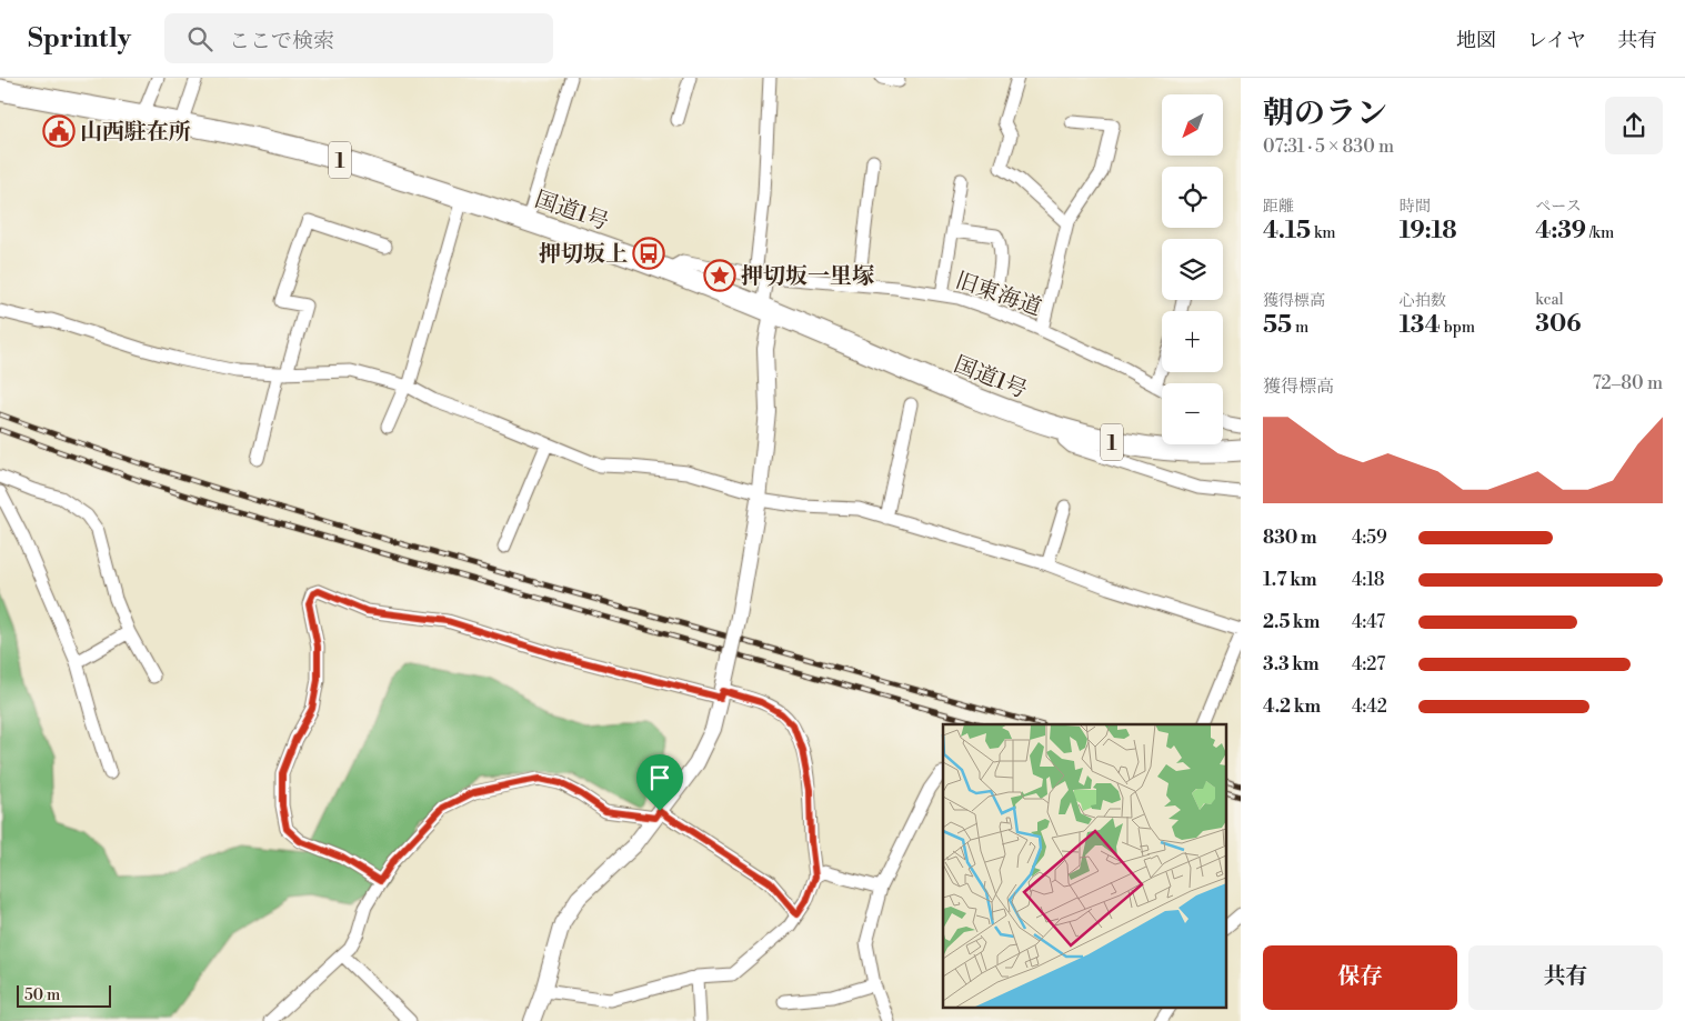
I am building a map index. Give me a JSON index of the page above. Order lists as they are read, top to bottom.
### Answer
{
  "streets": {
    "highway": ["1", "国道1号"],
    "street": ["旧東海道"]
  },
  "crossings": [
    ["国道1号", "旧東海道"]
  ],
  "places": {
    "public building": ["山西駐在所"],
    "bus stop": ["押切坂上"],
    "place": ["押切坂一里塚"]
  },
  "scale_bar": "50 m",
  "north": "bottom left",
  "page": {
    "header": "Sprintly",
    "search": "ここで検索",
    "nav": ["地図", "レイヤ", "共有"],
    "heading": ["朝のラン", "07:31 · 5 × 830 m"],
    "map_buttons": ["+", "−"],
    "stats": [
      ["距離", "4.15 km"],
      ["時間", "19:18"],
      ["ペース", "4:39 /km"],
      ["獲得標高", "55 m"],
      ["心拍数", "134 bpm"],
      ["kcal", "306"]
    ],
    "chart": ["獲得標高", "72–80 m"],
    "list": [
      {
        "name": "830 m",
        "note": "4:59"
      },
      {
        "name": "1.7 km",
        "note": "4:18"
      },
      {
        "name": "2.5 km",
        "note": "4:47"
      },
      {
        "name": "3.3 km",
        "note": "4:27"
      },
      {
        "name": "4.2 km",
        "note": "4:42"
      }
    ],
    "buttons": ["保存", "共有"],
    "scale": "50 m"
  }
}
